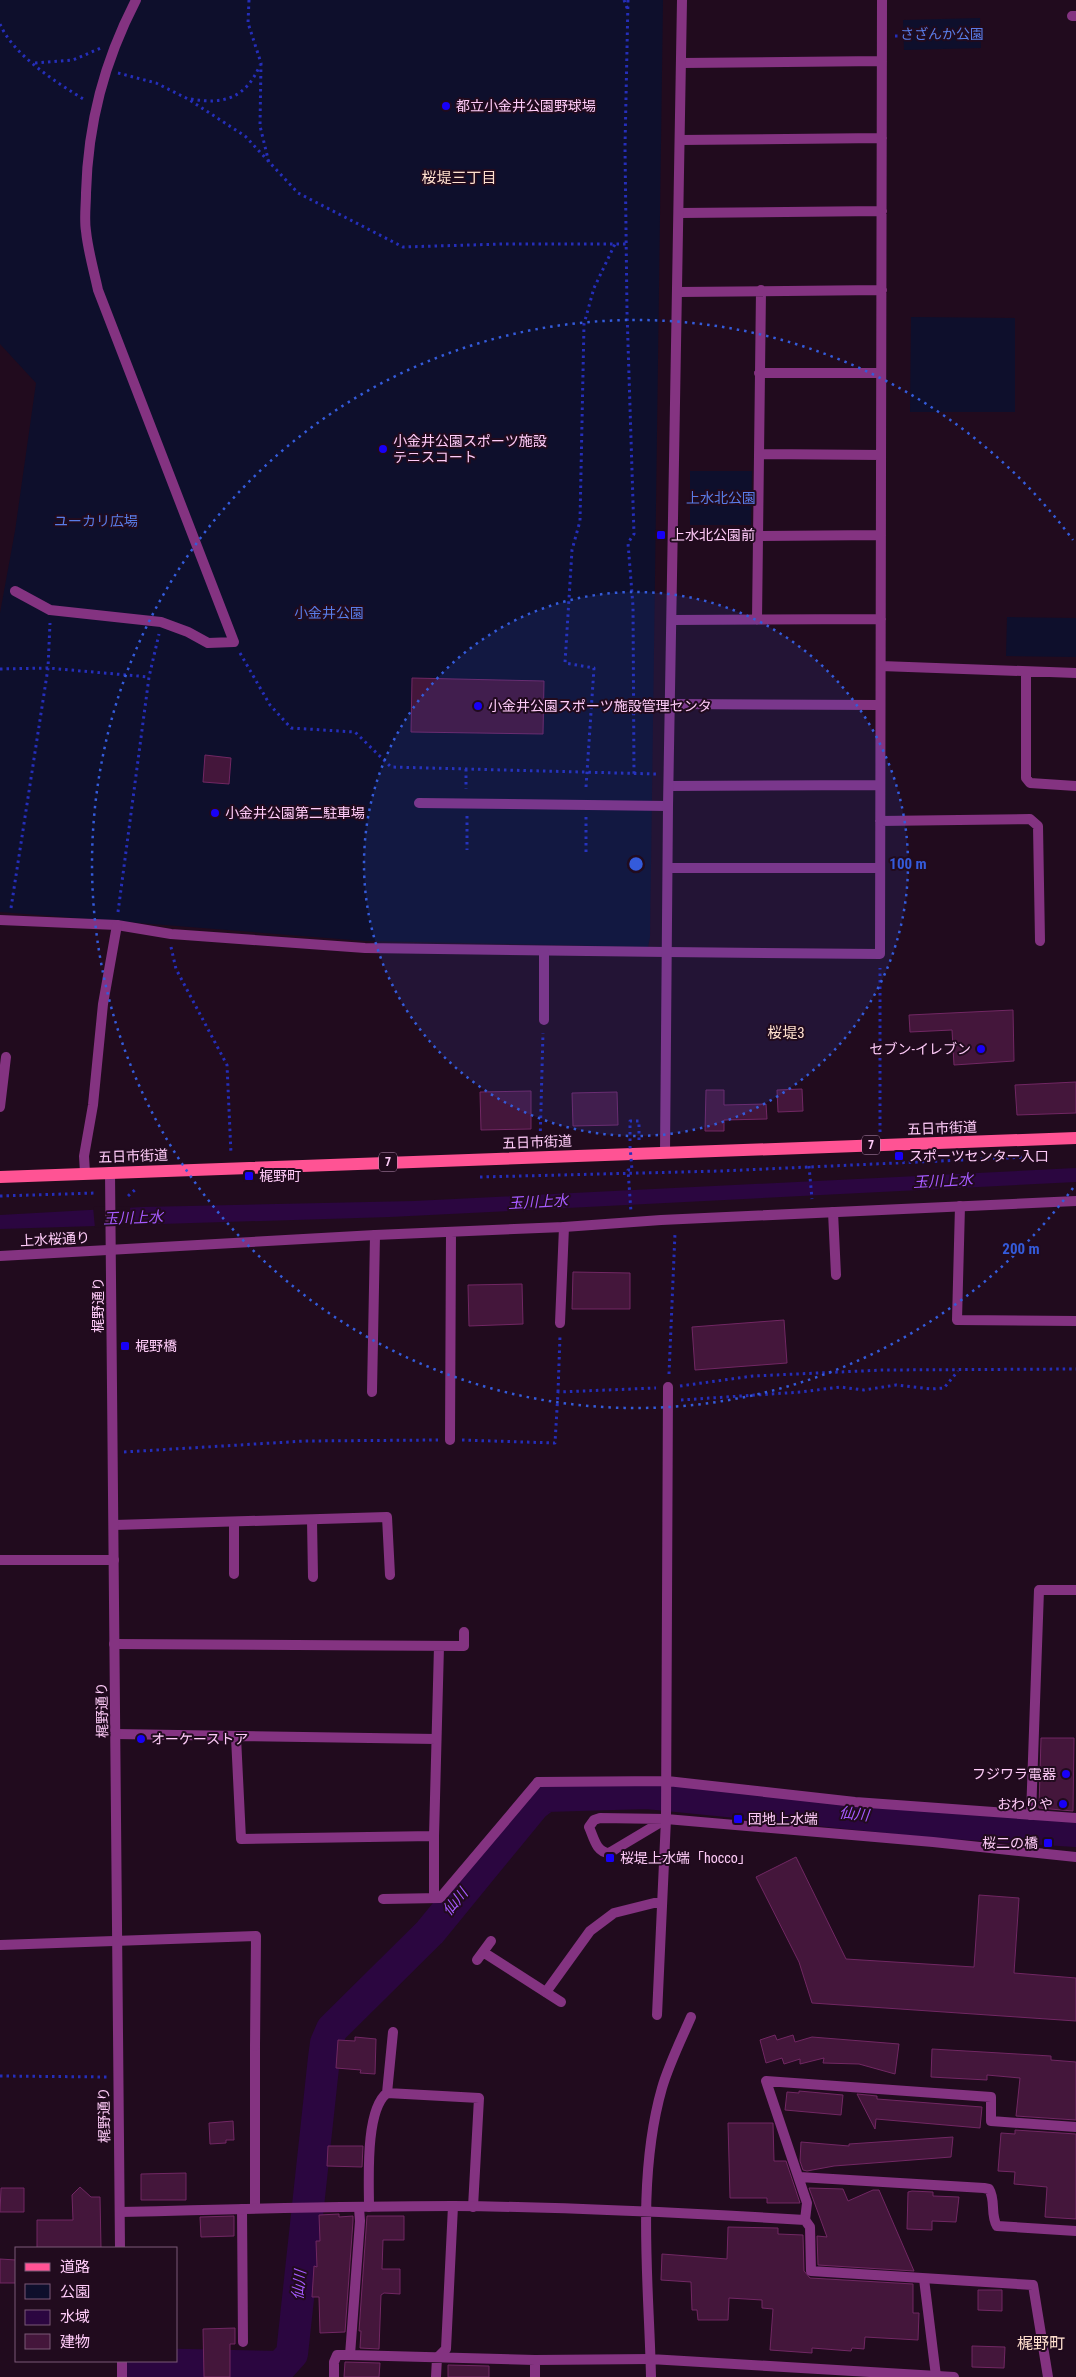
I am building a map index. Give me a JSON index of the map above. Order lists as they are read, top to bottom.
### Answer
{
  "streets": {
    "main road": ["五日市街道", "7"],
    "street": ["上水桜通り", "梶野通り"]
  },
  "crossings": [
    ["五日市街道", "梶野通り"],
    ["上水桜通り", "梶野通り"]
  ],
  "districts": ["桜堤三丁目", "桜堤3", "梶野町"],
  "water": ["玉川上水", "仙川"],
  "parks": [
    "さざんか公園",
    "上水北公園",
    "ユーカリ広場",
    "小金井公園"
  ],
  "places": {
    "other": [
      "都立小金井公園野球場",
      "小金井公園スポーツ施設 テニスコート",
      "小金井公園スポーツ施設管理センタ",
      "小金井公園第二駐車場",
      "セブン-イレブン",
      "オーケーストア",
      "フジワラ電器",
      "おわりや"
    ],
    "transit": [
      "上水北公園前",
      "スポーツセンター入口",
      "梶野町",
      "梶野橋",
      "団地上水端",
      "桜二の橋",
      "桜堤上水端「hocco」"
    ]
  },
  "legend": [
    "道路",
    "公園",
    "水域",
    "建物"
  ],
  "rings": ["100 m", "200 m"]
}
